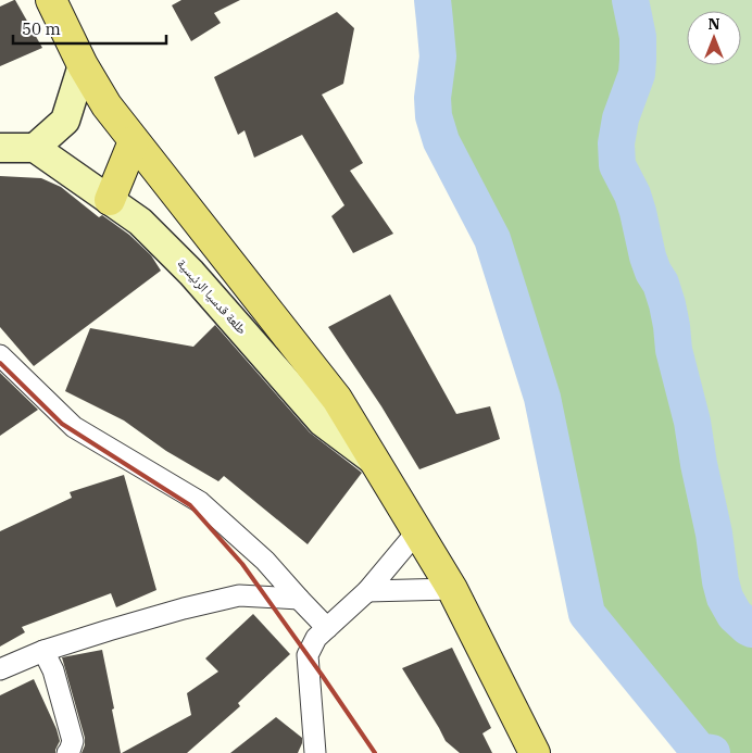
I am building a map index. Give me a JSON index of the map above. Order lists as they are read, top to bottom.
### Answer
{
  "streets": {
    "main road": ["طلعة قدسيا الرئيسية"]
  },
  "scale_bar": "50 m",
  "north": "top"
}
